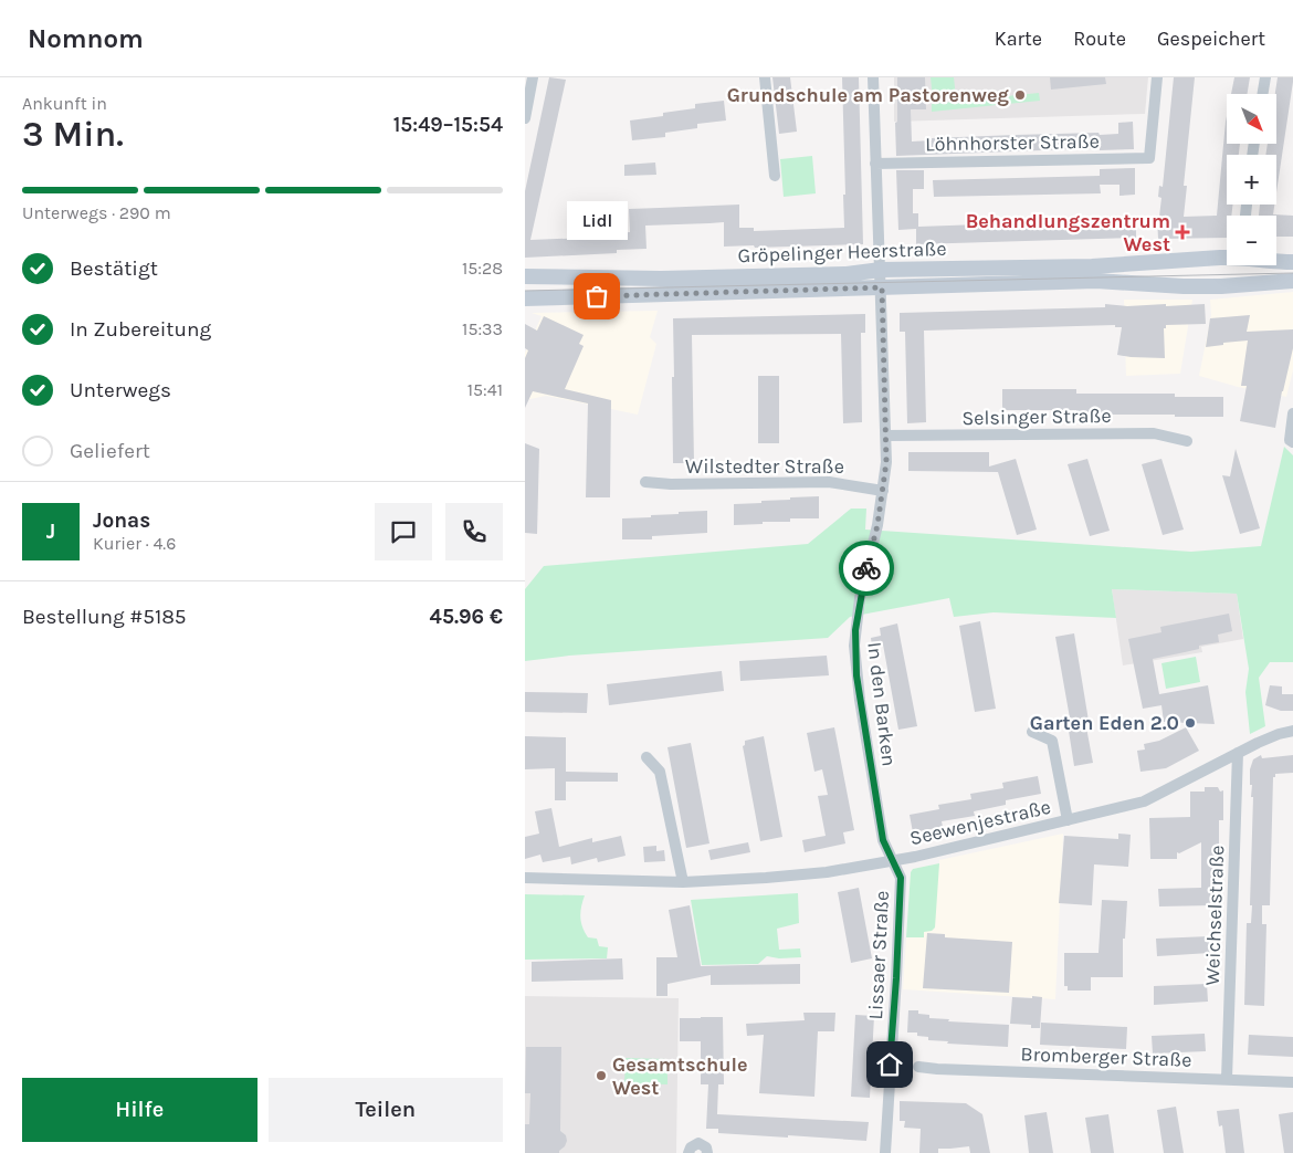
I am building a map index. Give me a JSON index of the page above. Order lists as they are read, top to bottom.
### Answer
{
  "streets": {
    "main road": ["Gröpelinger Heerstraße"],
    "street": [
      "Löhnhorster Straße",
      "Selsinger Straße",
      "Wilstedter Straße",
      "In den Barken",
      "Seewenjestraße",
      "Weichselstraße",
      "Lissaer Straße",
      "Bromberger Straße"
    ]
  },
  "crossings": [
    ["Löhnhorster Straße", "In den Barken"],
    ["Gröpelinger Heerstraße", "In den Barken"],
    ["Selsinger Straße", "In den Barken"],
    ["Wilstedter Straße", "In den Barken"],
    ["In den Barken", "Seewenjestraße"],
    ["In den Barken", "Lissaer Straße"],
    ["Seewenjestraße", "Weichselstraße"],
    ["Seewenjestraße", "Lissaer Straße"],
    ["Weichselstraße", "Bromberger Straße"]
  ],
  "places": {
    "other": [
      "Grundschule am Pastorenweg",
      "Lidl",
      "Garten Eden 2.0",
      "Gesamtschule West"
    ],
    "health": ["Behandlungszentrum West"]
  },
  "north": "bottom right",
  "page": {
    "header": "Nomnom",
    "nav": ["Karte", "Route", "Gespeichert"],
    "heading": ["3 Min.", "Ankunft in", "15:49–15:54"],
    "panel": [
      "Jonas",
      "Kurier · 4.6",
      "Bestellung #5185",
      "45.96 €"
    ],
    "map_buttons": ["+", "−"],
    "bar": "Unterwegs · 290 m",
    "bubble": "Lidl",
    "list": [
      ["Bestätigt", "15:28"],
      ["In Zubereitung", "15:33"],
      ["Unterwegs", "15:41"],
      "Geliefert"
    ],
    "round": "J",
    "buttons": ["Hilfe", "Teilen"]
  }
}
